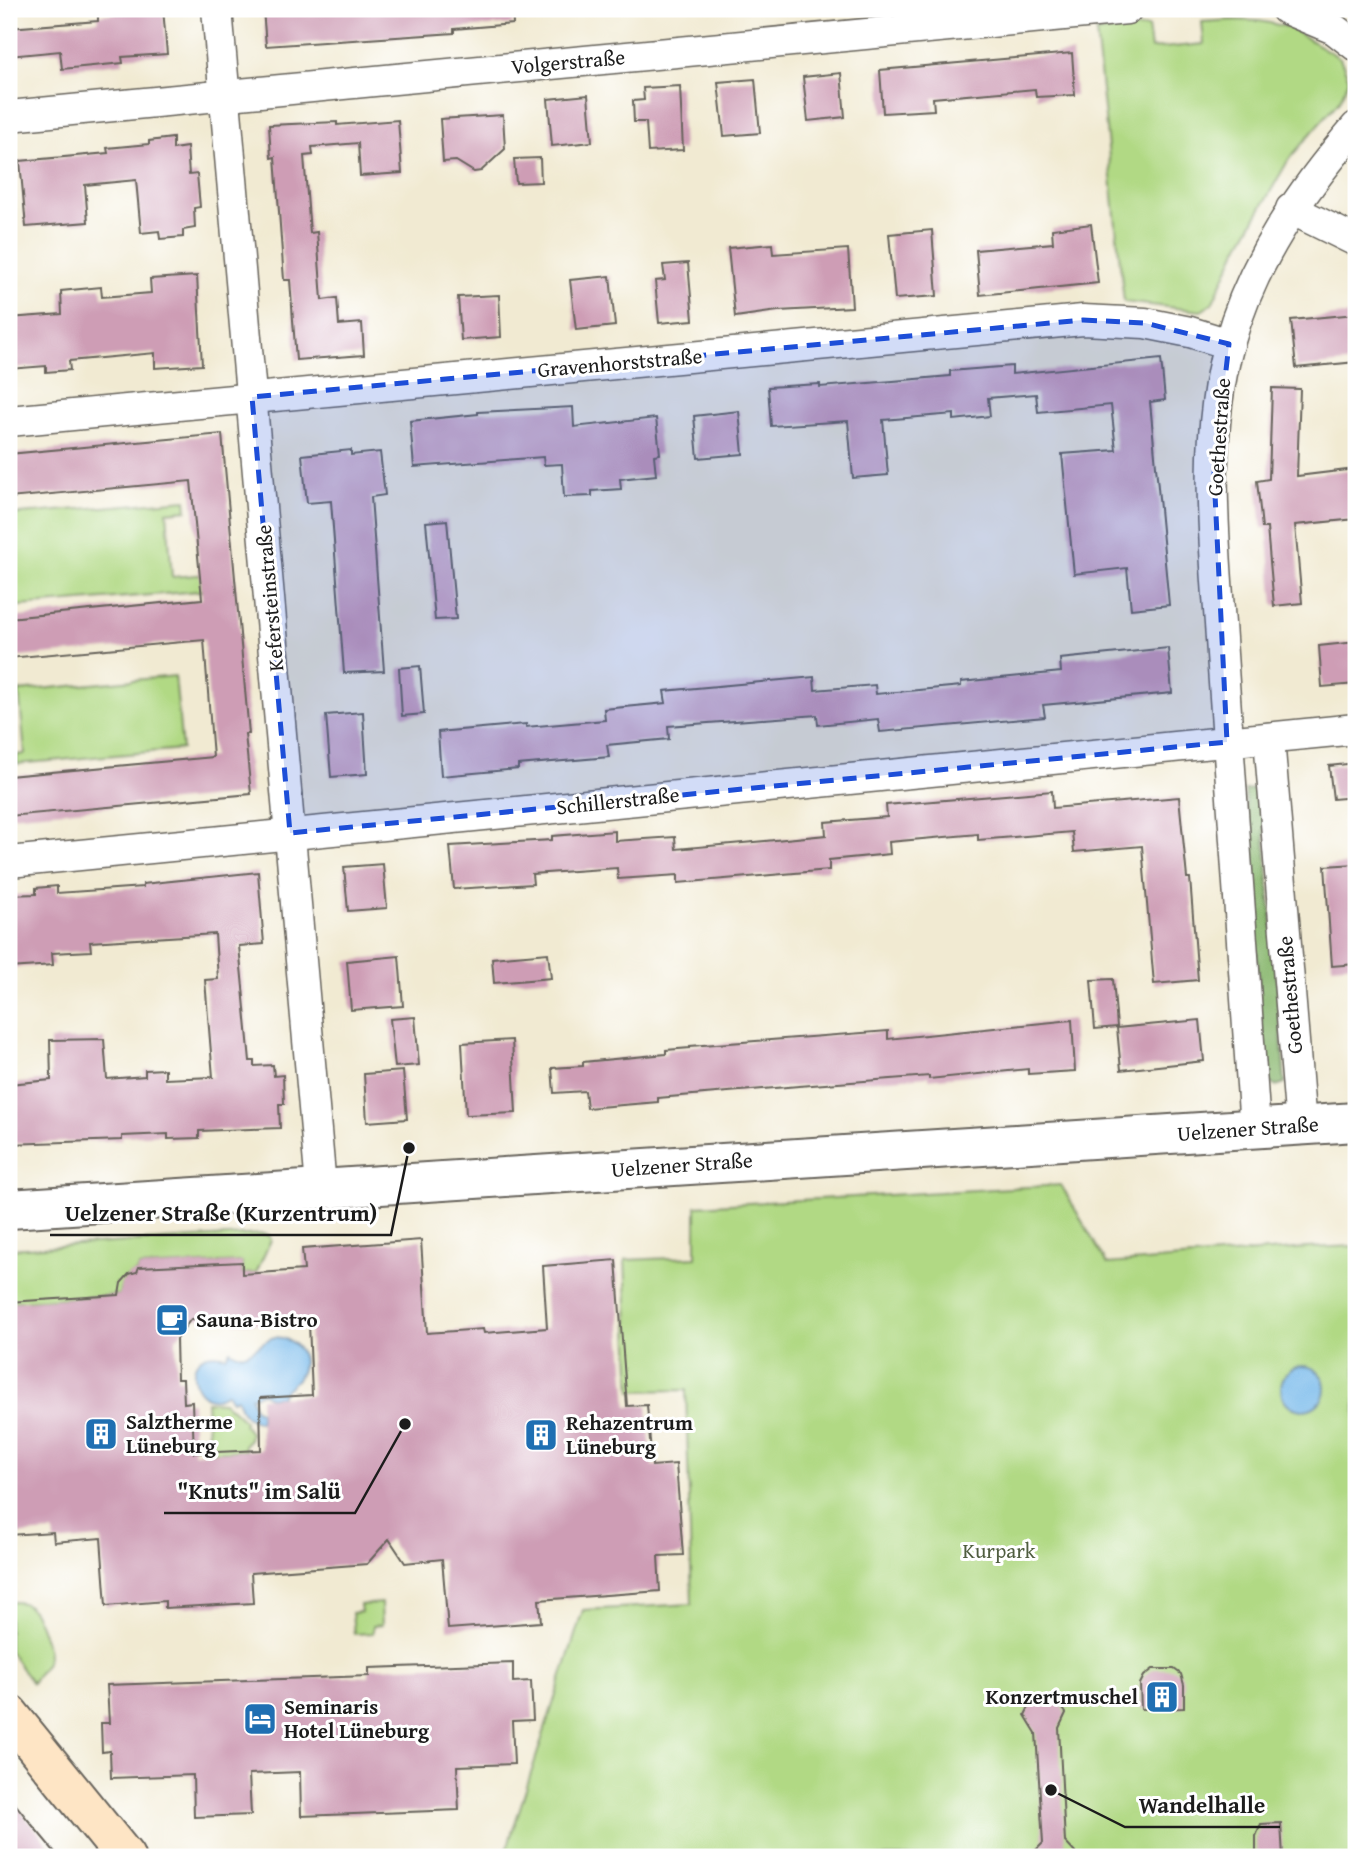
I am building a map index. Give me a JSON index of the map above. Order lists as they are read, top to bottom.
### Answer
{
  "streets": {
    "street": [
      "Volgerstraße",
      "Gravenhorststraße",
      "Goethestraße",
      "Kefersteinstraße",
      "Schillerstraße",
      "Uelzener Straße"
    ]
  },
  "crossings": [
    ["Volgerstraße", "Kefersteinstraße"],
    ["Gravenhorststraße", "Goethestraße"],
    ["Gravenhorststraße", "Kefersteinstraße"],
    ["Goethestraße", "Schillerstraße"],
    ["Goethestraße", "Uelzener Straße"],
    ["Kefersteinstraße", "Schillerstraße"],
    ["Kefersteinstraße", "Uelzener Straße"]
  ],
  "parks": ["Kurpark"],
  "places": {
    "other": ["Uelzener Straße (Kurzentrum)", "\"Knuts\" im Salü", "Wandelhalle"],
    "cafe": ["Sauna-Bistro"],
    "building": ["Salztherme Lüneburg", "Rehazentrum Lüneburg", "Konzertmuschel"],
    "hotel": ["Seminaris Hotel Lüneburg"]
  }
}
